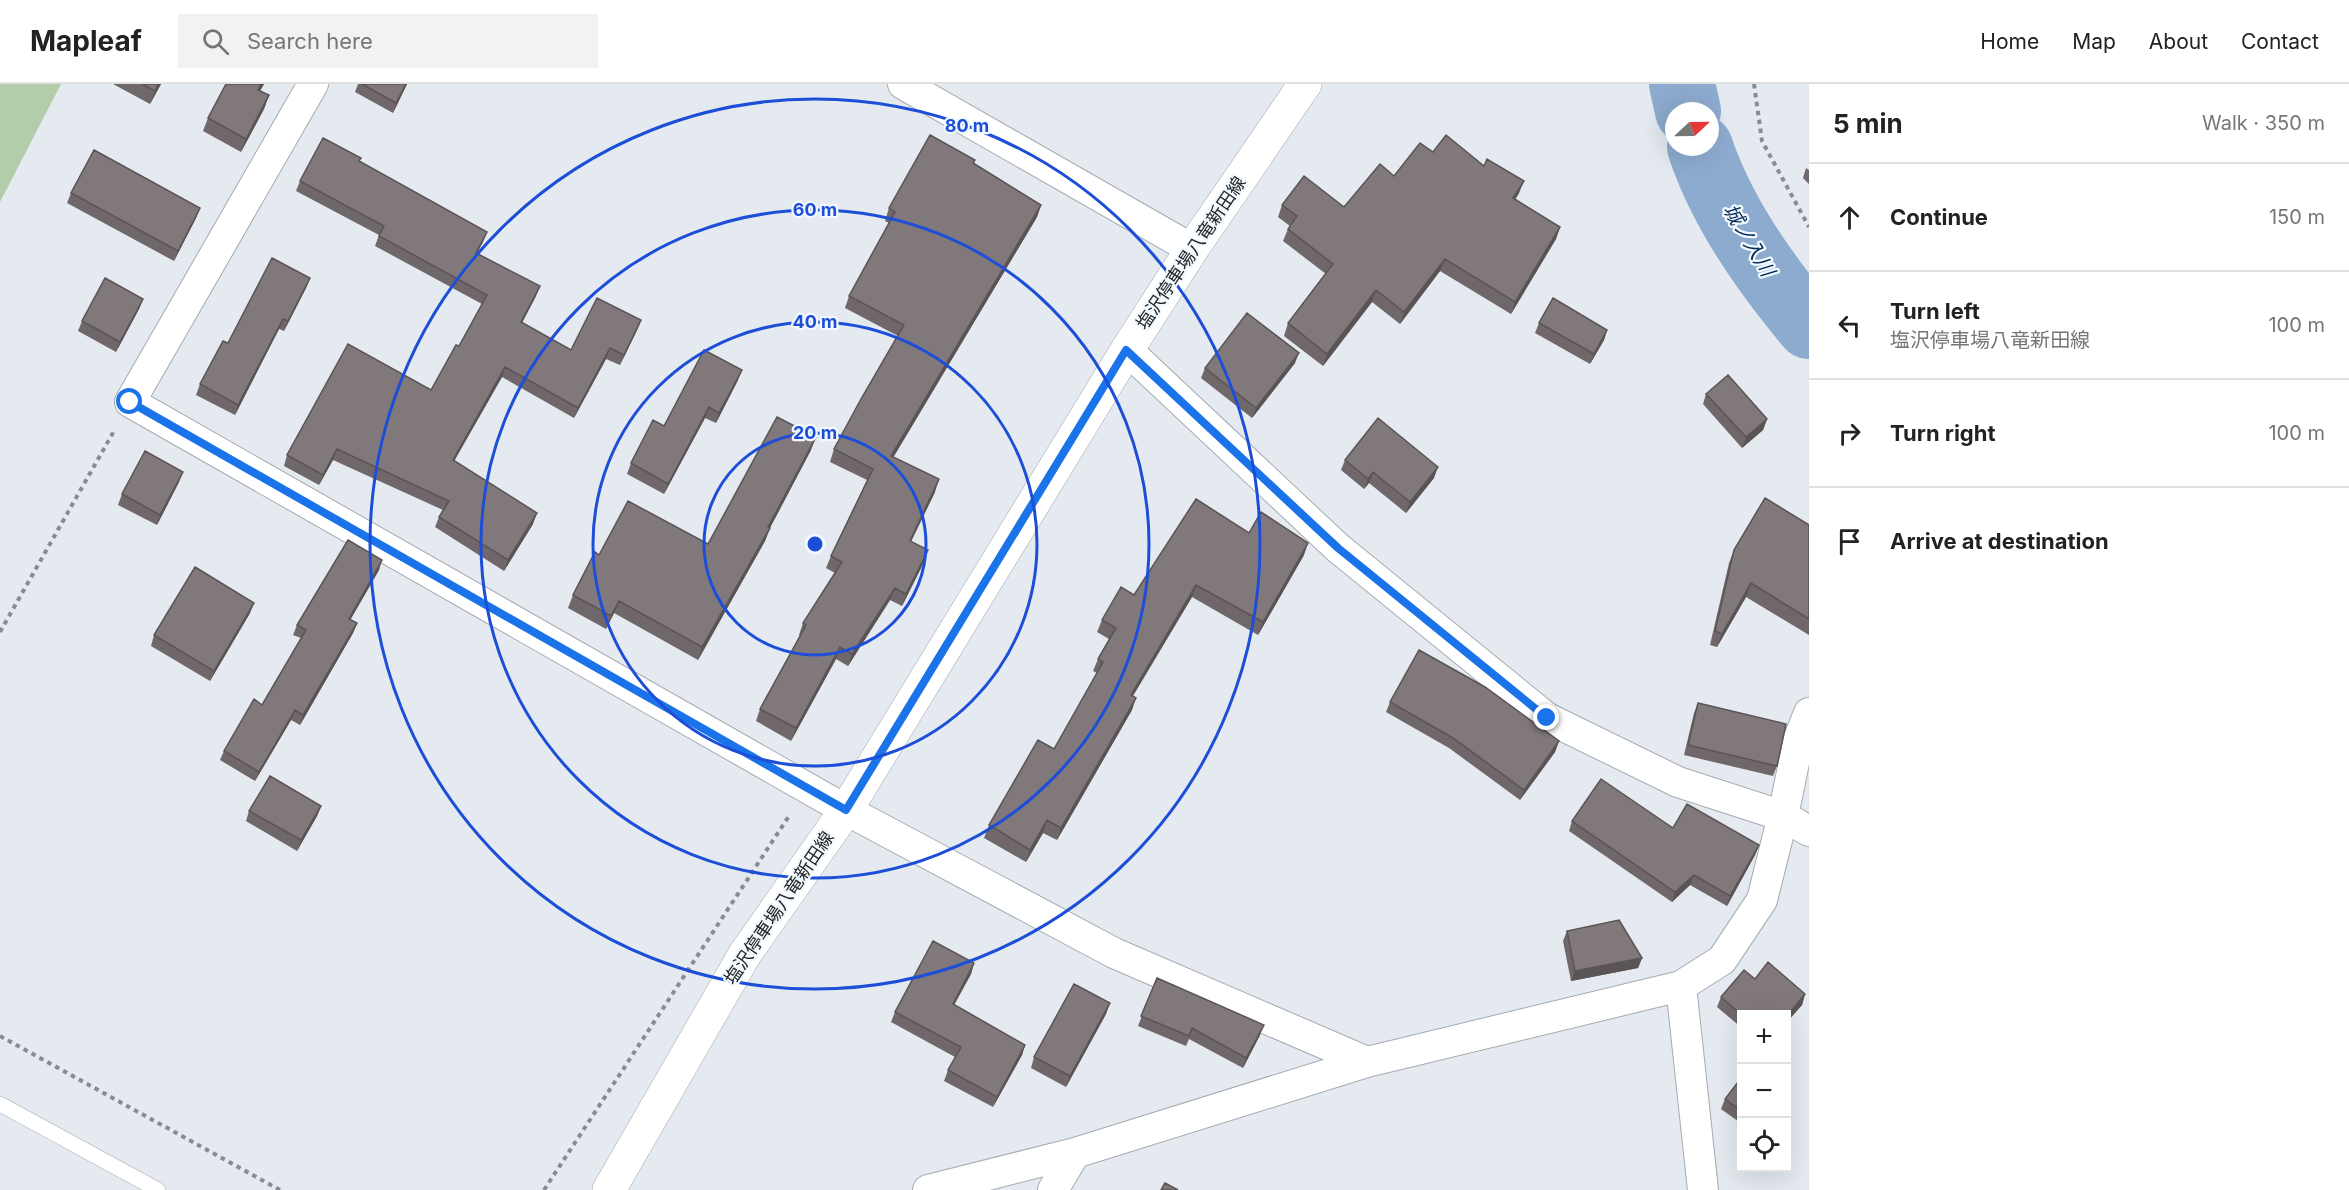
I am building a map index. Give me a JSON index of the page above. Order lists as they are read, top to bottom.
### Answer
{
  "streets": {
    "main road": ["塩沢停車場八竜新田線"]
  },
  "water": ["城ノ入川"],
  "north": "right",
  "page": {
    "header": "Mapleaf",
    "search": "Search here",
    "nav": [
      "Home",
      "Map",
      "About",
      "Contact"
    ],
    "heading": ["5 min", "Walk · 350 m"],
    "list": [
      ["Continue", "150 m"],
      ["Turn left", "塩沢停車場八竜新田線", "100 m"],
      ["Turn right", "100 m"],
      "Arrive at destination"
    ],
    "map_buttons": ["+", "−"]
  },
  "rings": [
    "80 m",
    "60 m",
    "40 m",
    "20 m"
  ]
}
